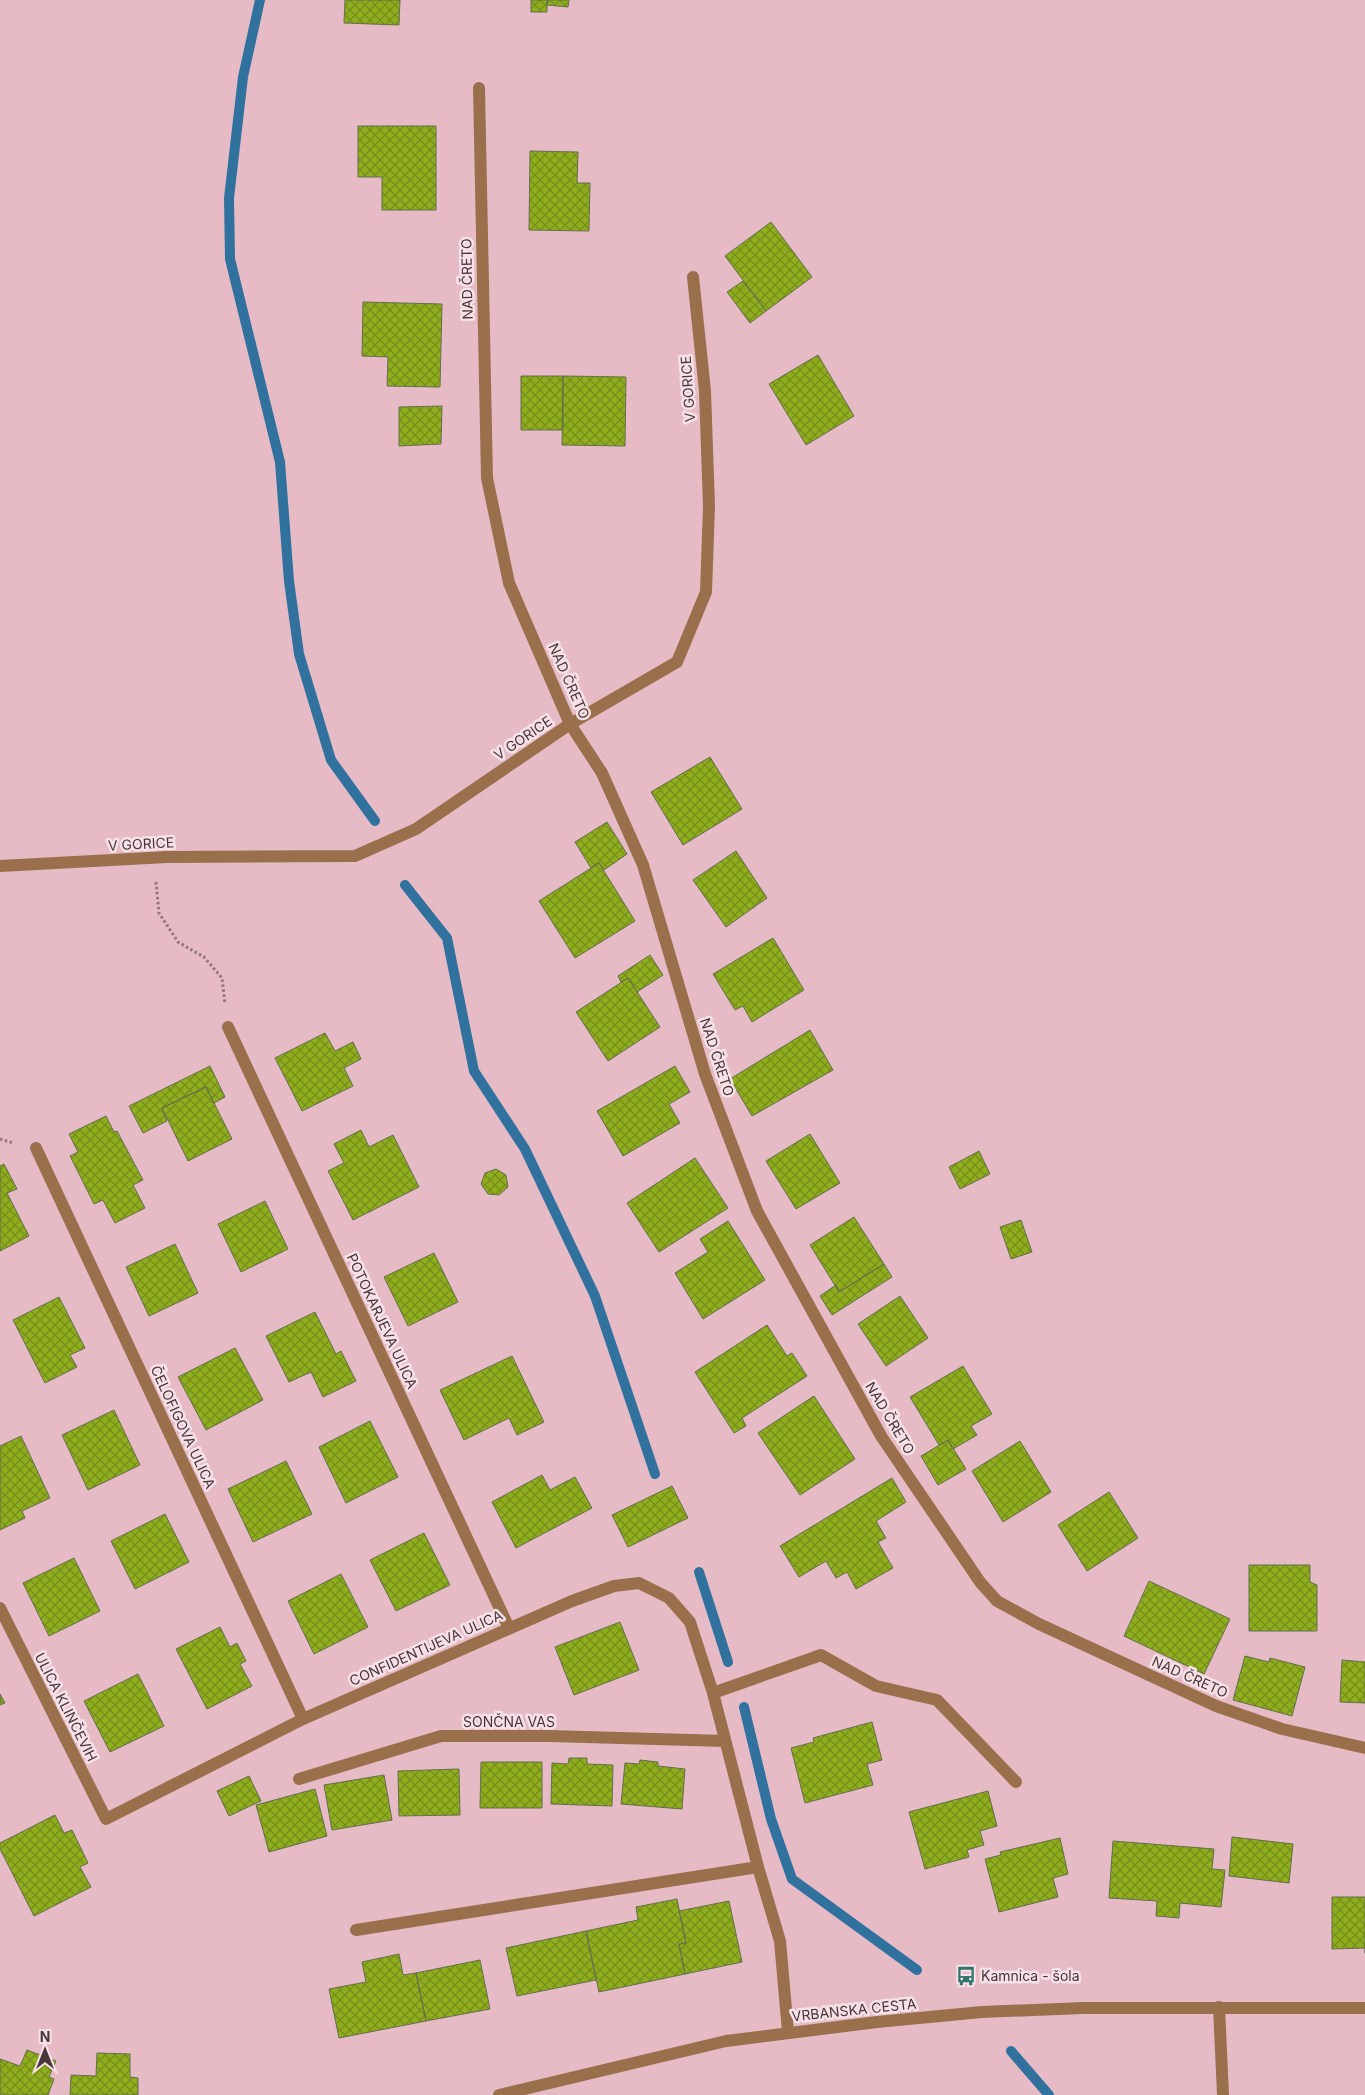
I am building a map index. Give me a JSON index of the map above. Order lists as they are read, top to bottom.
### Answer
{
  "streets": {
    "street": [
      "NAD ČRETO",
      "V GORICE",
      "POTOKARJEVA ULICA",
      "ČELOFIGOVA ULICA",
      "CONFIDENTIJEVA ULICA",
      "ULICA KLINČEVIH",
      "SONČNA VAS",
      "VRBANSKA CESTA"
    ]
  },
  "crossings": [
    ["NAD ČRETO", "V GORICE"],
    ["POTOKARJEVA ULICA", "CONFIDENTIJEVA ULICA"],
    ["ČELOFIGOVA ULICA", "CONFIDENTIJEVA ULICA"],
    ["CONFIDENTIJEVA ULICA", "ULICA KLINČEVIH"],
    ["CONFIDENTIJEVA ULICA", "SONČNA VAS"],
    ["CONFIDENTIJEVA ULICA", "VRBANSKA CESTA"]
  ],
  "places": {
    "bus stop": ["Kamnica - šola"]
  },
  "north": "top"
}
